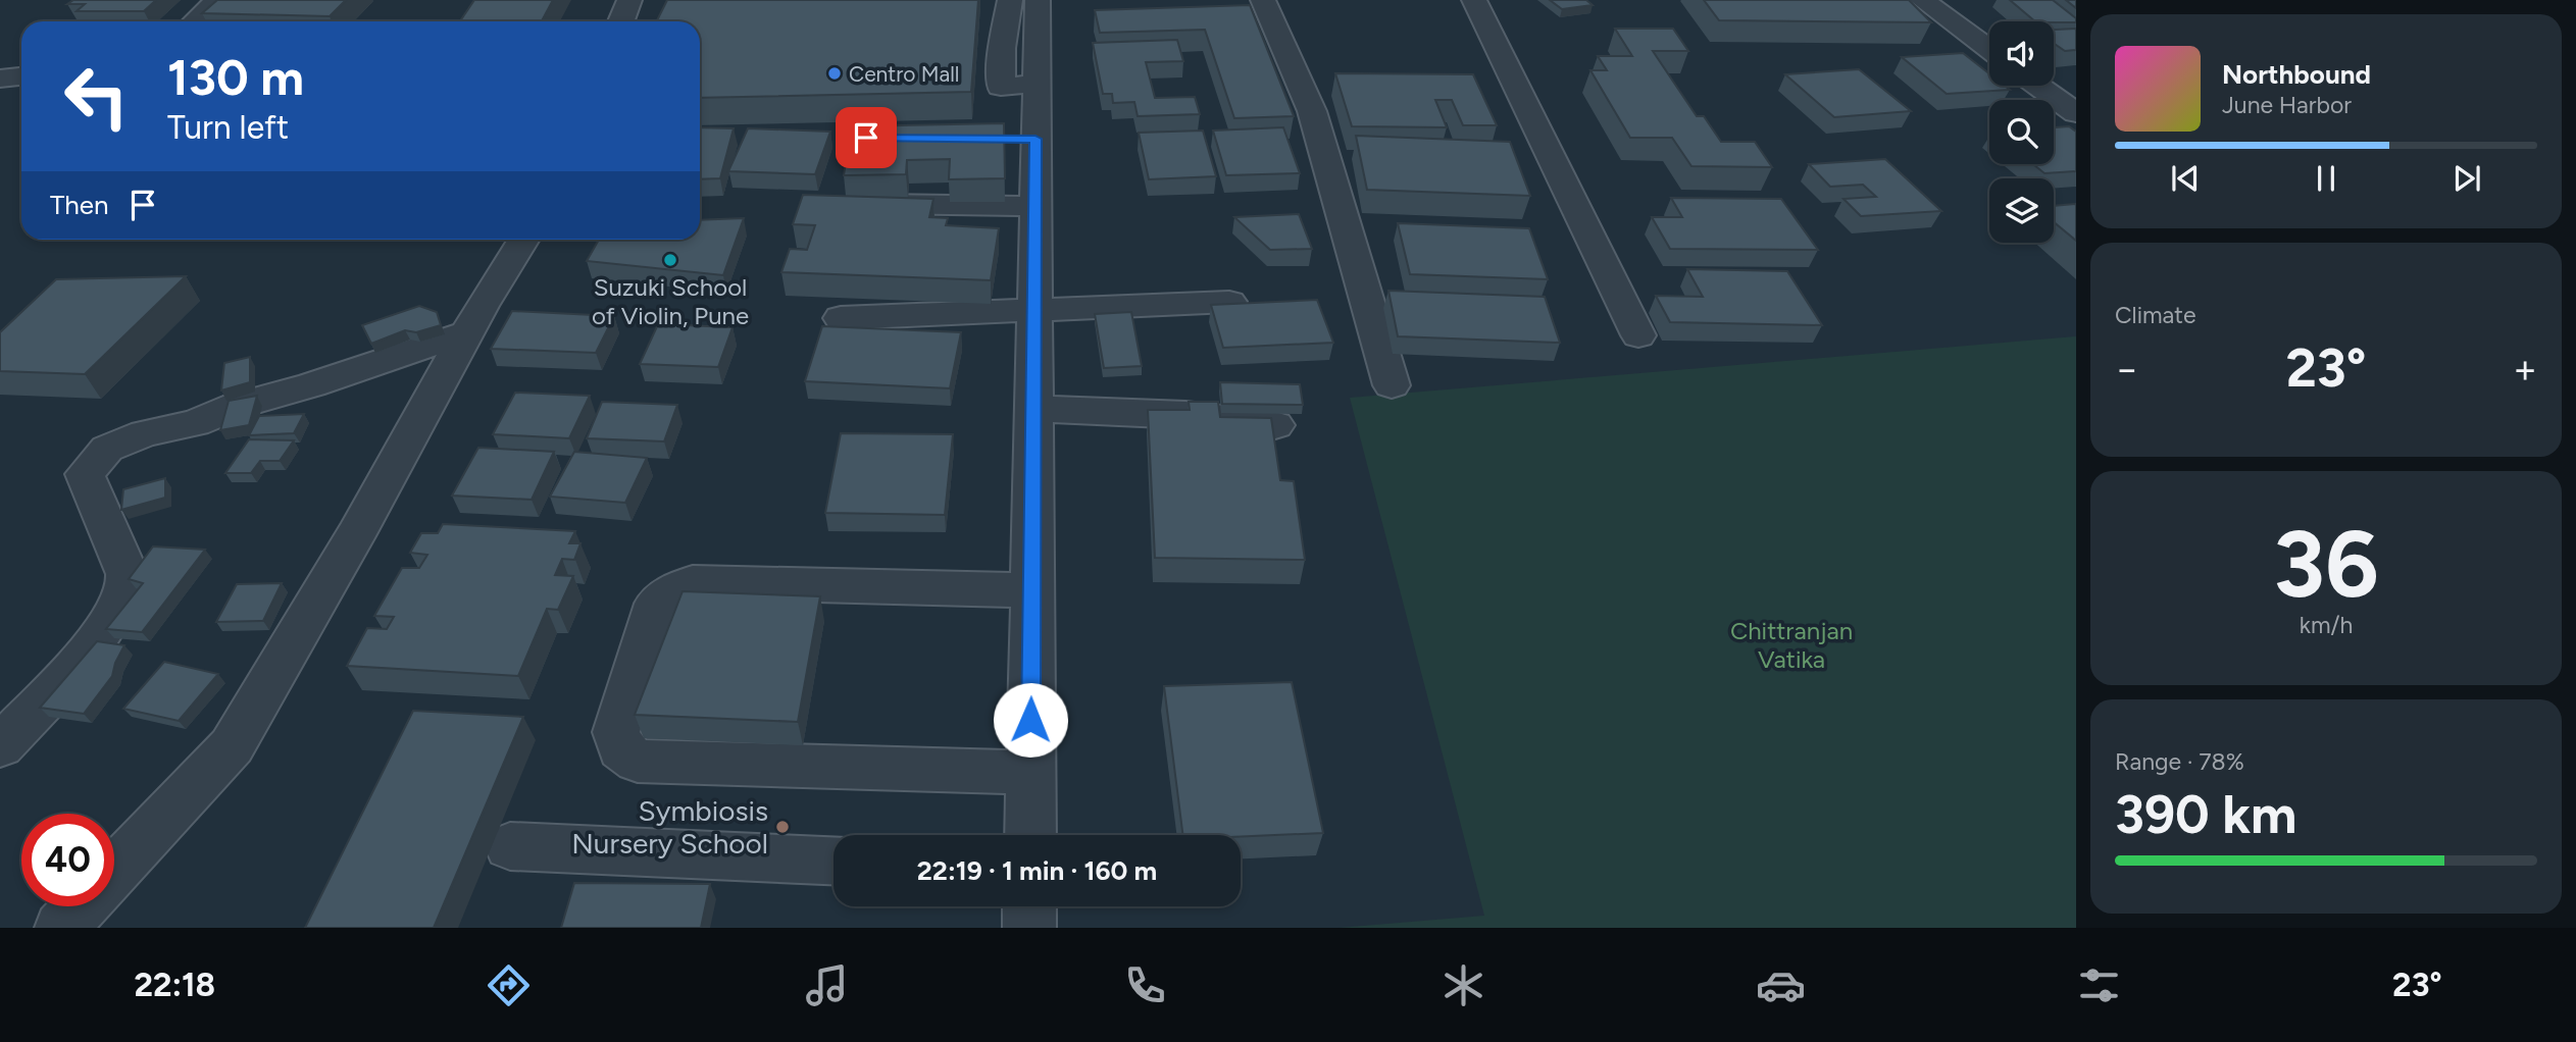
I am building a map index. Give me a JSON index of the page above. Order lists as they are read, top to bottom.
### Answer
{
  "parks": ["Chittranjan Vatika"],
  "places": ["Centro Mall", "Suzuki School of Violin, Pune", "Symbiosis Nursery School"],
  "page": {
    "turn": ["130 m", "Turn left"],
    "song": ["Northbound", "June Harbor"],
    "then": "Then",
    "tile": [
      "Climate",
      ["36", "km/h"],
      ["Range · 78%", "390 km"]
    ],
    "heat": ["−", "23°", "+"],
    "limit": "40",
    "trip": "22:19 · 1 min · 160 m",
    "tabs": ["22:18", "23°"]
  }
}
